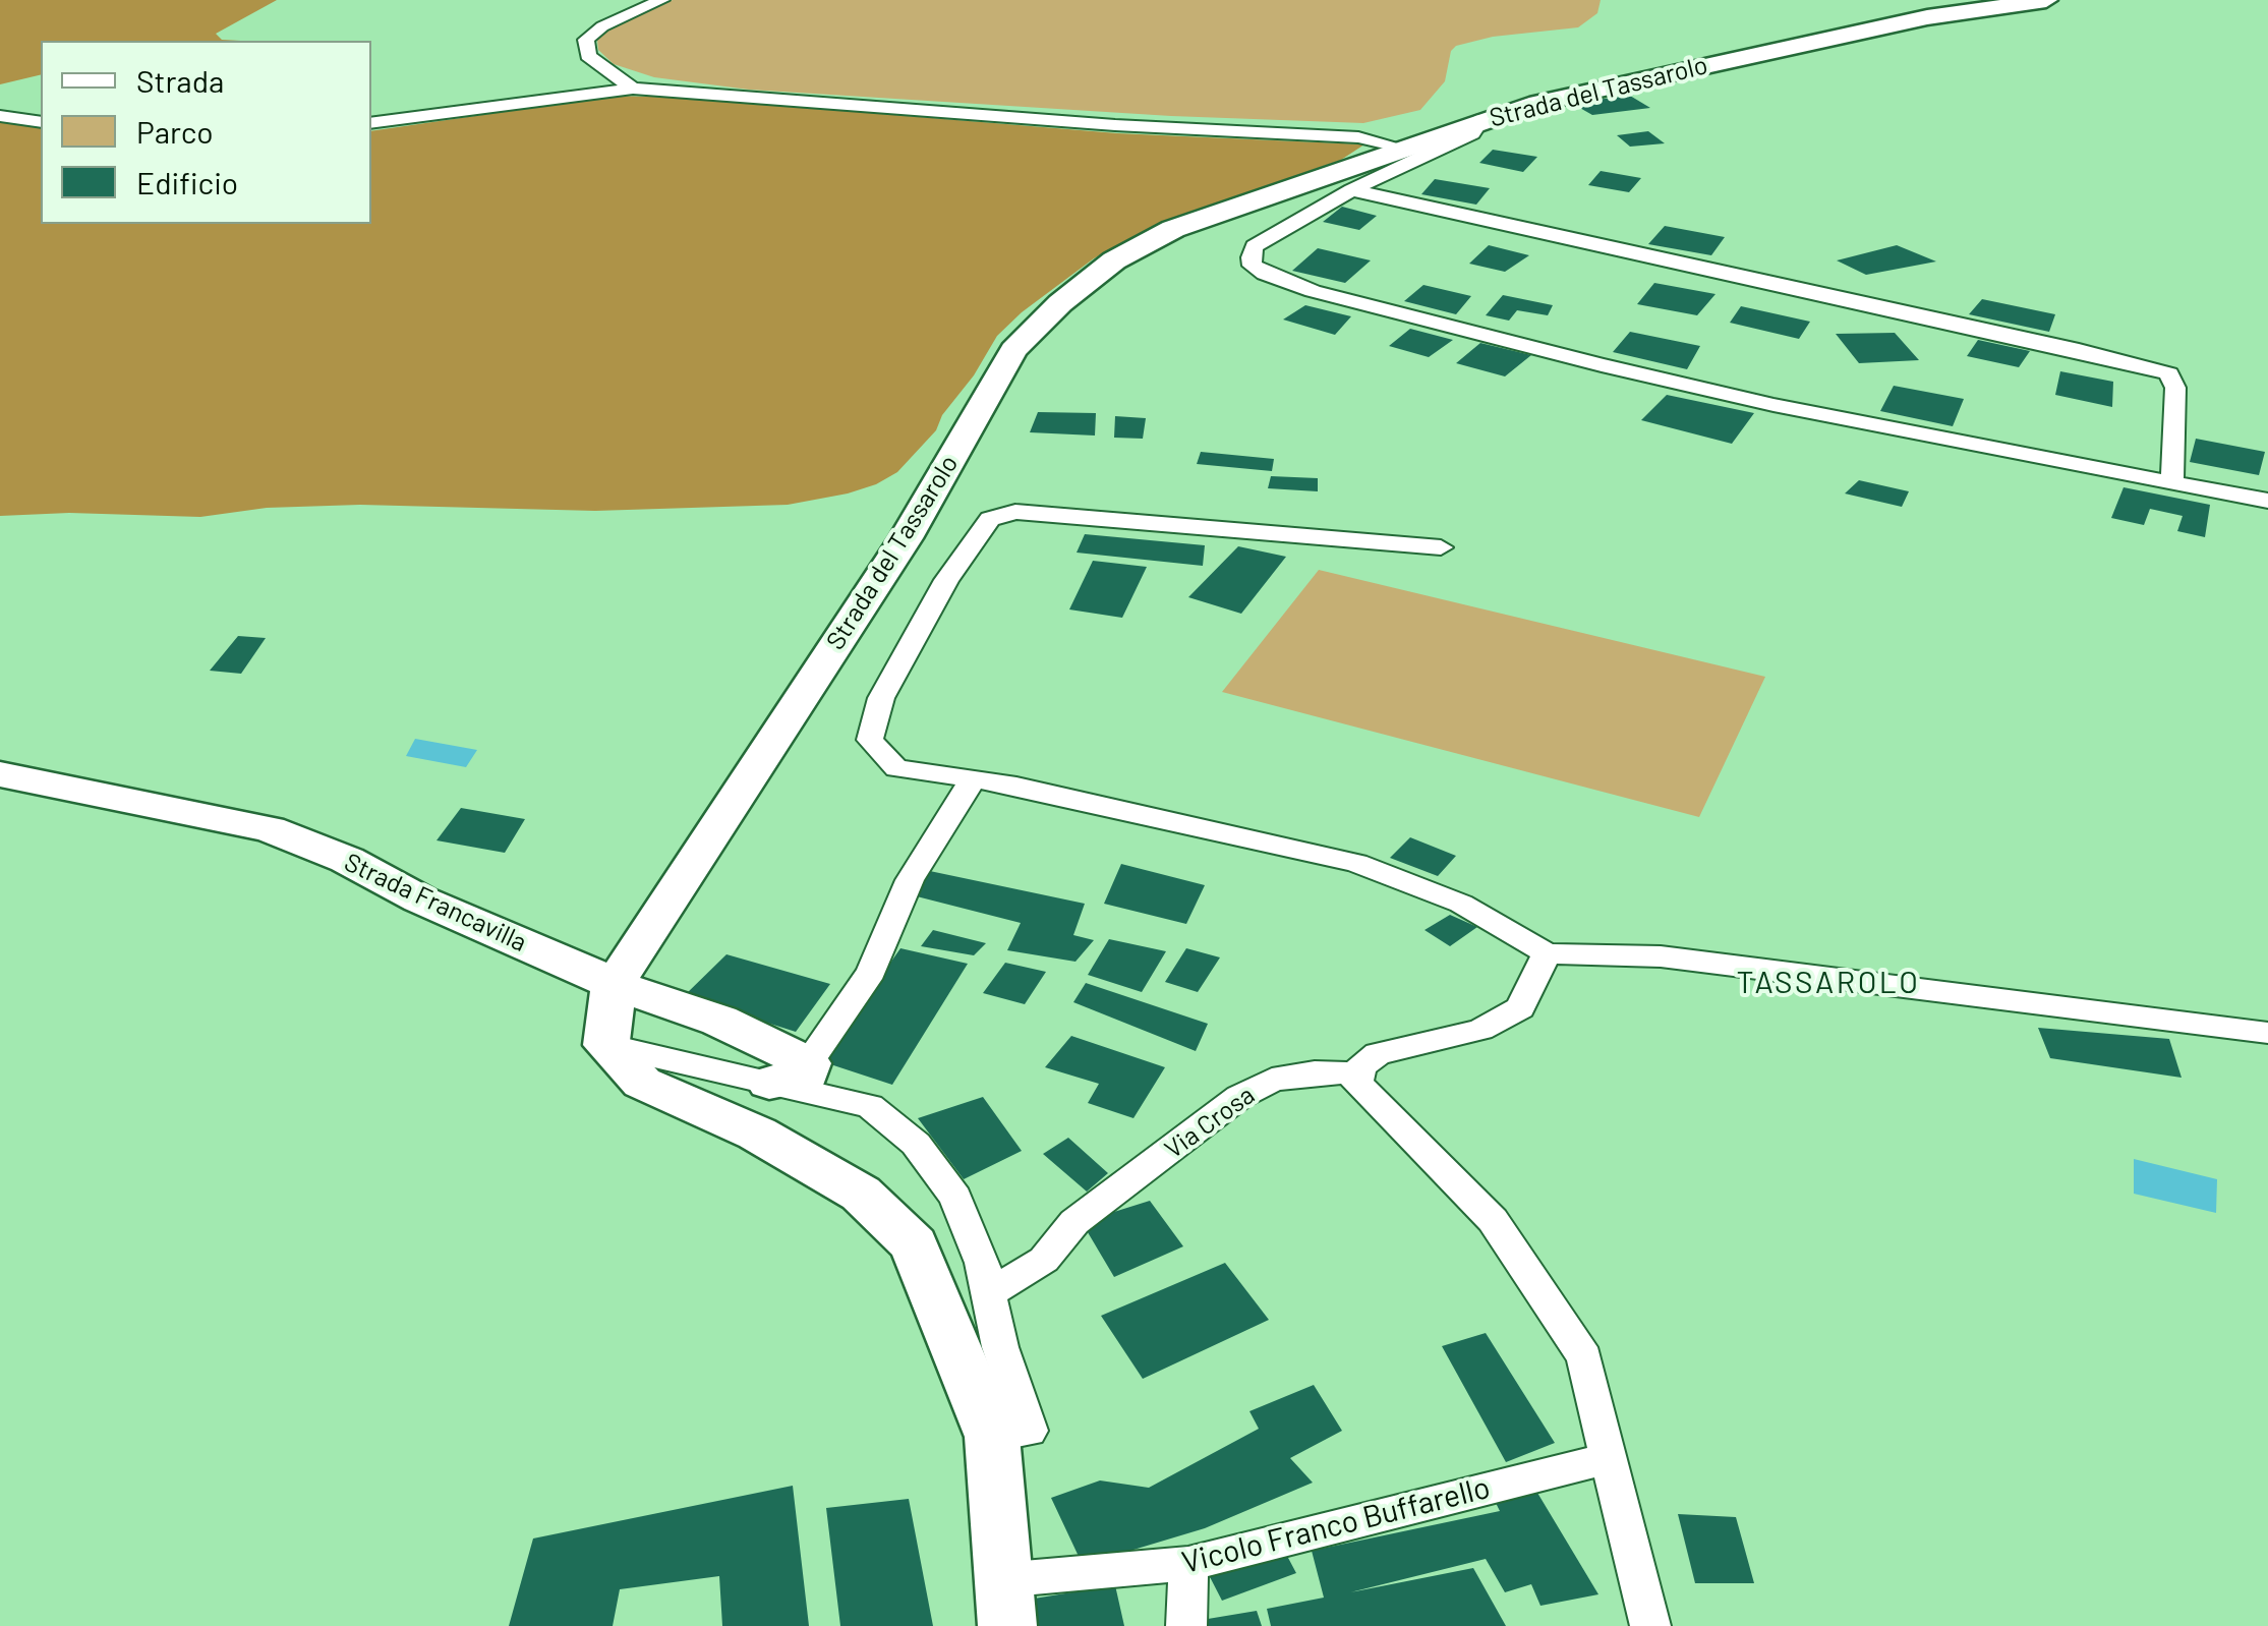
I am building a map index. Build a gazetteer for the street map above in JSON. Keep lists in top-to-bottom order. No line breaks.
{"streets":{"main road":["Strada del Tassarolo","Strada Francavilla"],"street":["Via Crosa","Vicolo Franco Buffarello"]},"crossings":[["Strada del Tassarolo","Strada Francavilla"]],"districts":["TASSAROLO"],"legend":["Strada","Parco","Edificio"]}
